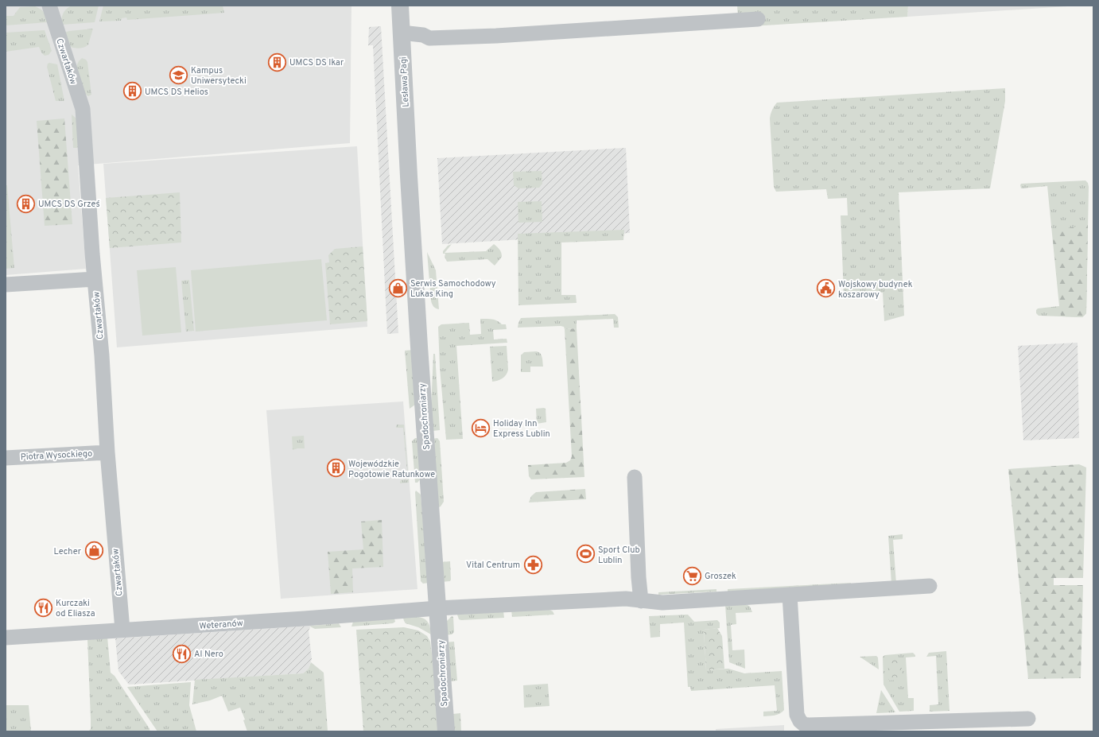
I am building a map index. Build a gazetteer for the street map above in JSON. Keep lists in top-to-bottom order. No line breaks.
{"streets":{"street":["Czwartaków","Lesława Pagi","Spadochroniarzy","Piotra Wysockiego","Weteranów"]},"crossings":[["Czwartaków","Piotra Wysockiego"],["Czwartaków","Weteranów"],["Lesława Pagi","Spadochroniarzy"],["Spadochroniarzy","Weteranów"]],"places":{"building":["UMCS DS Ikar","UMCS DS Helios","UMCS DS Grześ","Wojewódzkie Pogotowie Ratunkowe"],"school or university":["Kampus Uniwersytecki"],"shop":["Serwis Samochodowy Lukas King","Lecher"],"public building":["Wojskowy budynek koszarowy"],"hotel":["Holiday Inn Express Lublin"],"sports":["Sport Club Lublin"],"pharmacy":["Vital Centrum"],"supermarket":["Groszek"],"restaurant":["Kurczaki od Eliasza","Al Nero"]}}
